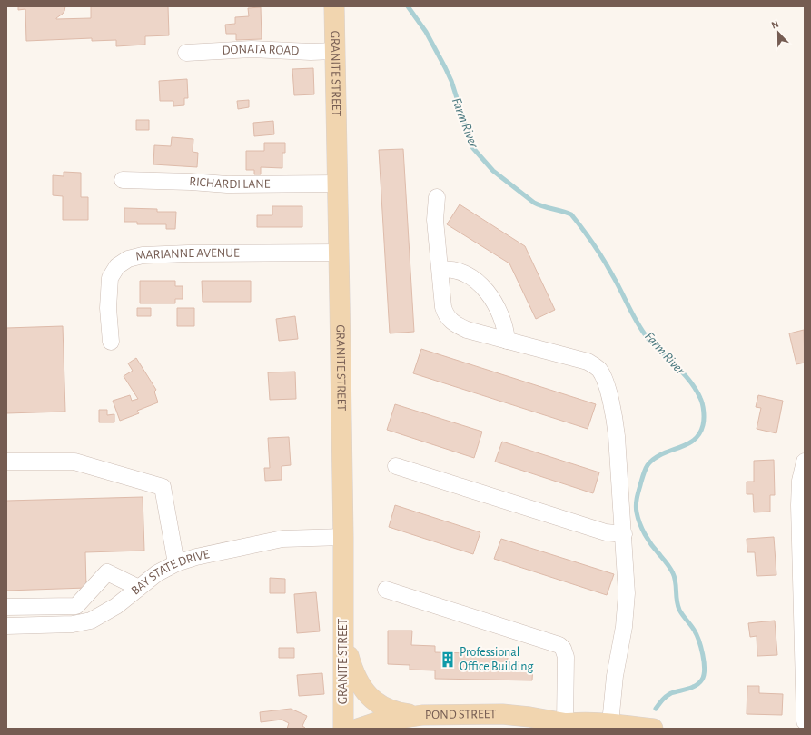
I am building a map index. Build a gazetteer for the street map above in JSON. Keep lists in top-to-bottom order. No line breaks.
{"streets":{"main road":["GRANITE STREET","POND STREET"],"street":["DONATA ROAD","RICHARDI LANE","MARIANNE AVENUE","BAY STATE DRIVE"]},"crossings":[["DONATA ROAD","GRANITE STREET"],["GRANITE STREET","RICHARDI LANE"],["GRANITE STREET","MARIANNE AVENUE"],["GRANITE STREET","BAY STATE DRIVE"]],"water":["Farm River"],"places":{"building":["Professional Office Building"]},"north":"top"}
